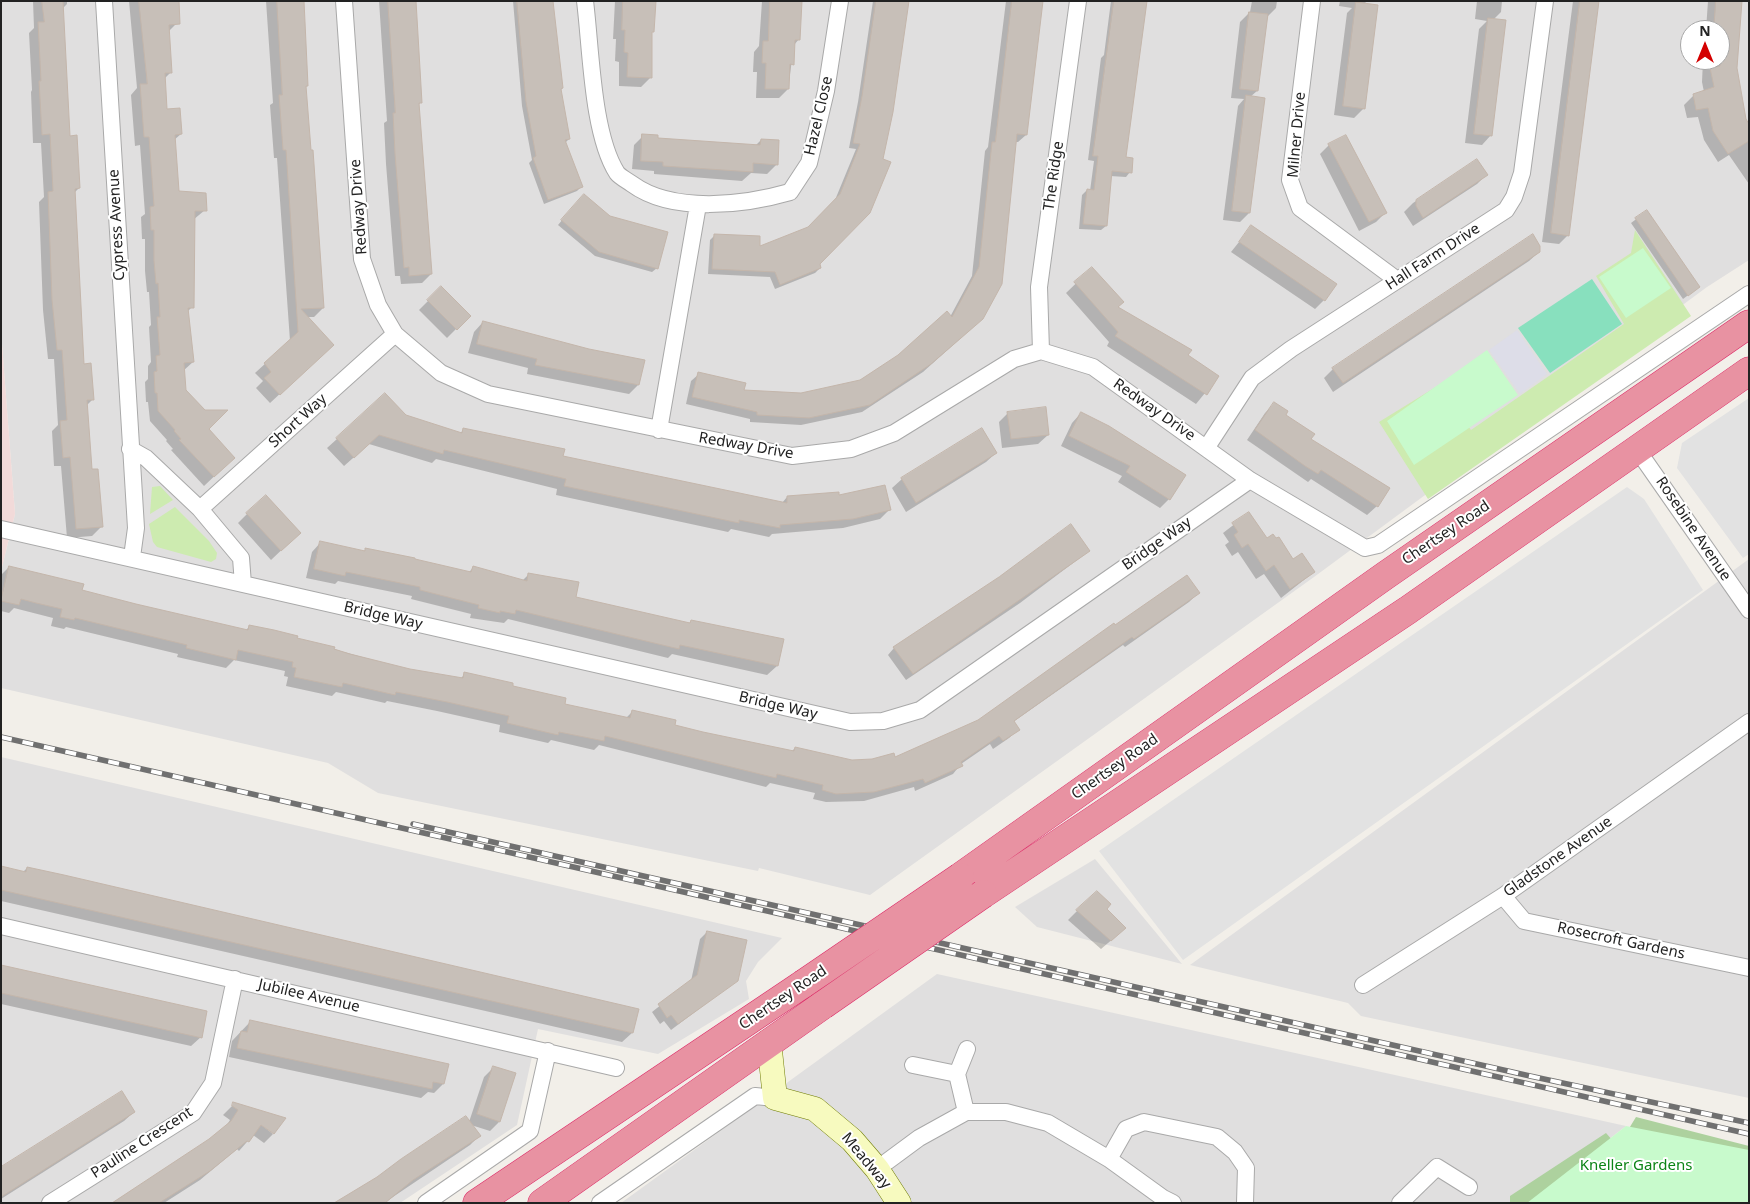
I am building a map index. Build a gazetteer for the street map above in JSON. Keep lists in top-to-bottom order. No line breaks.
{"streets":{"highway":["Chertsey Road"],"street":["Hazel Close","Milner Drive","The Ridge","Redway Drive","Cypress Avenue","Hall Farm Drive","Short Way","Rosebine Avenue","Bridge Way","Gladstone Avenue","Rosecroft Gardens","Jubilee Avenue","Pauline Crescent","Meadway"]},"crossings":[["Milner Drive","Hall Farm Drive"],["The Ridge","Redway Drive"],["Redway Drive","Hall Farm Drive"],["Redway Drive","Short Way"],["Redway Drive","Bridge Way"],["Cypress Avenue","Bridge Way"],["Rosebine Avenue","Chertsey Road"],["Gladstone Avenue","Rosecroft Gardens"],["Jubilee Avenue","Pauline Crescent"]],"parks":["Kneller Gardens"],"north":"top"}
